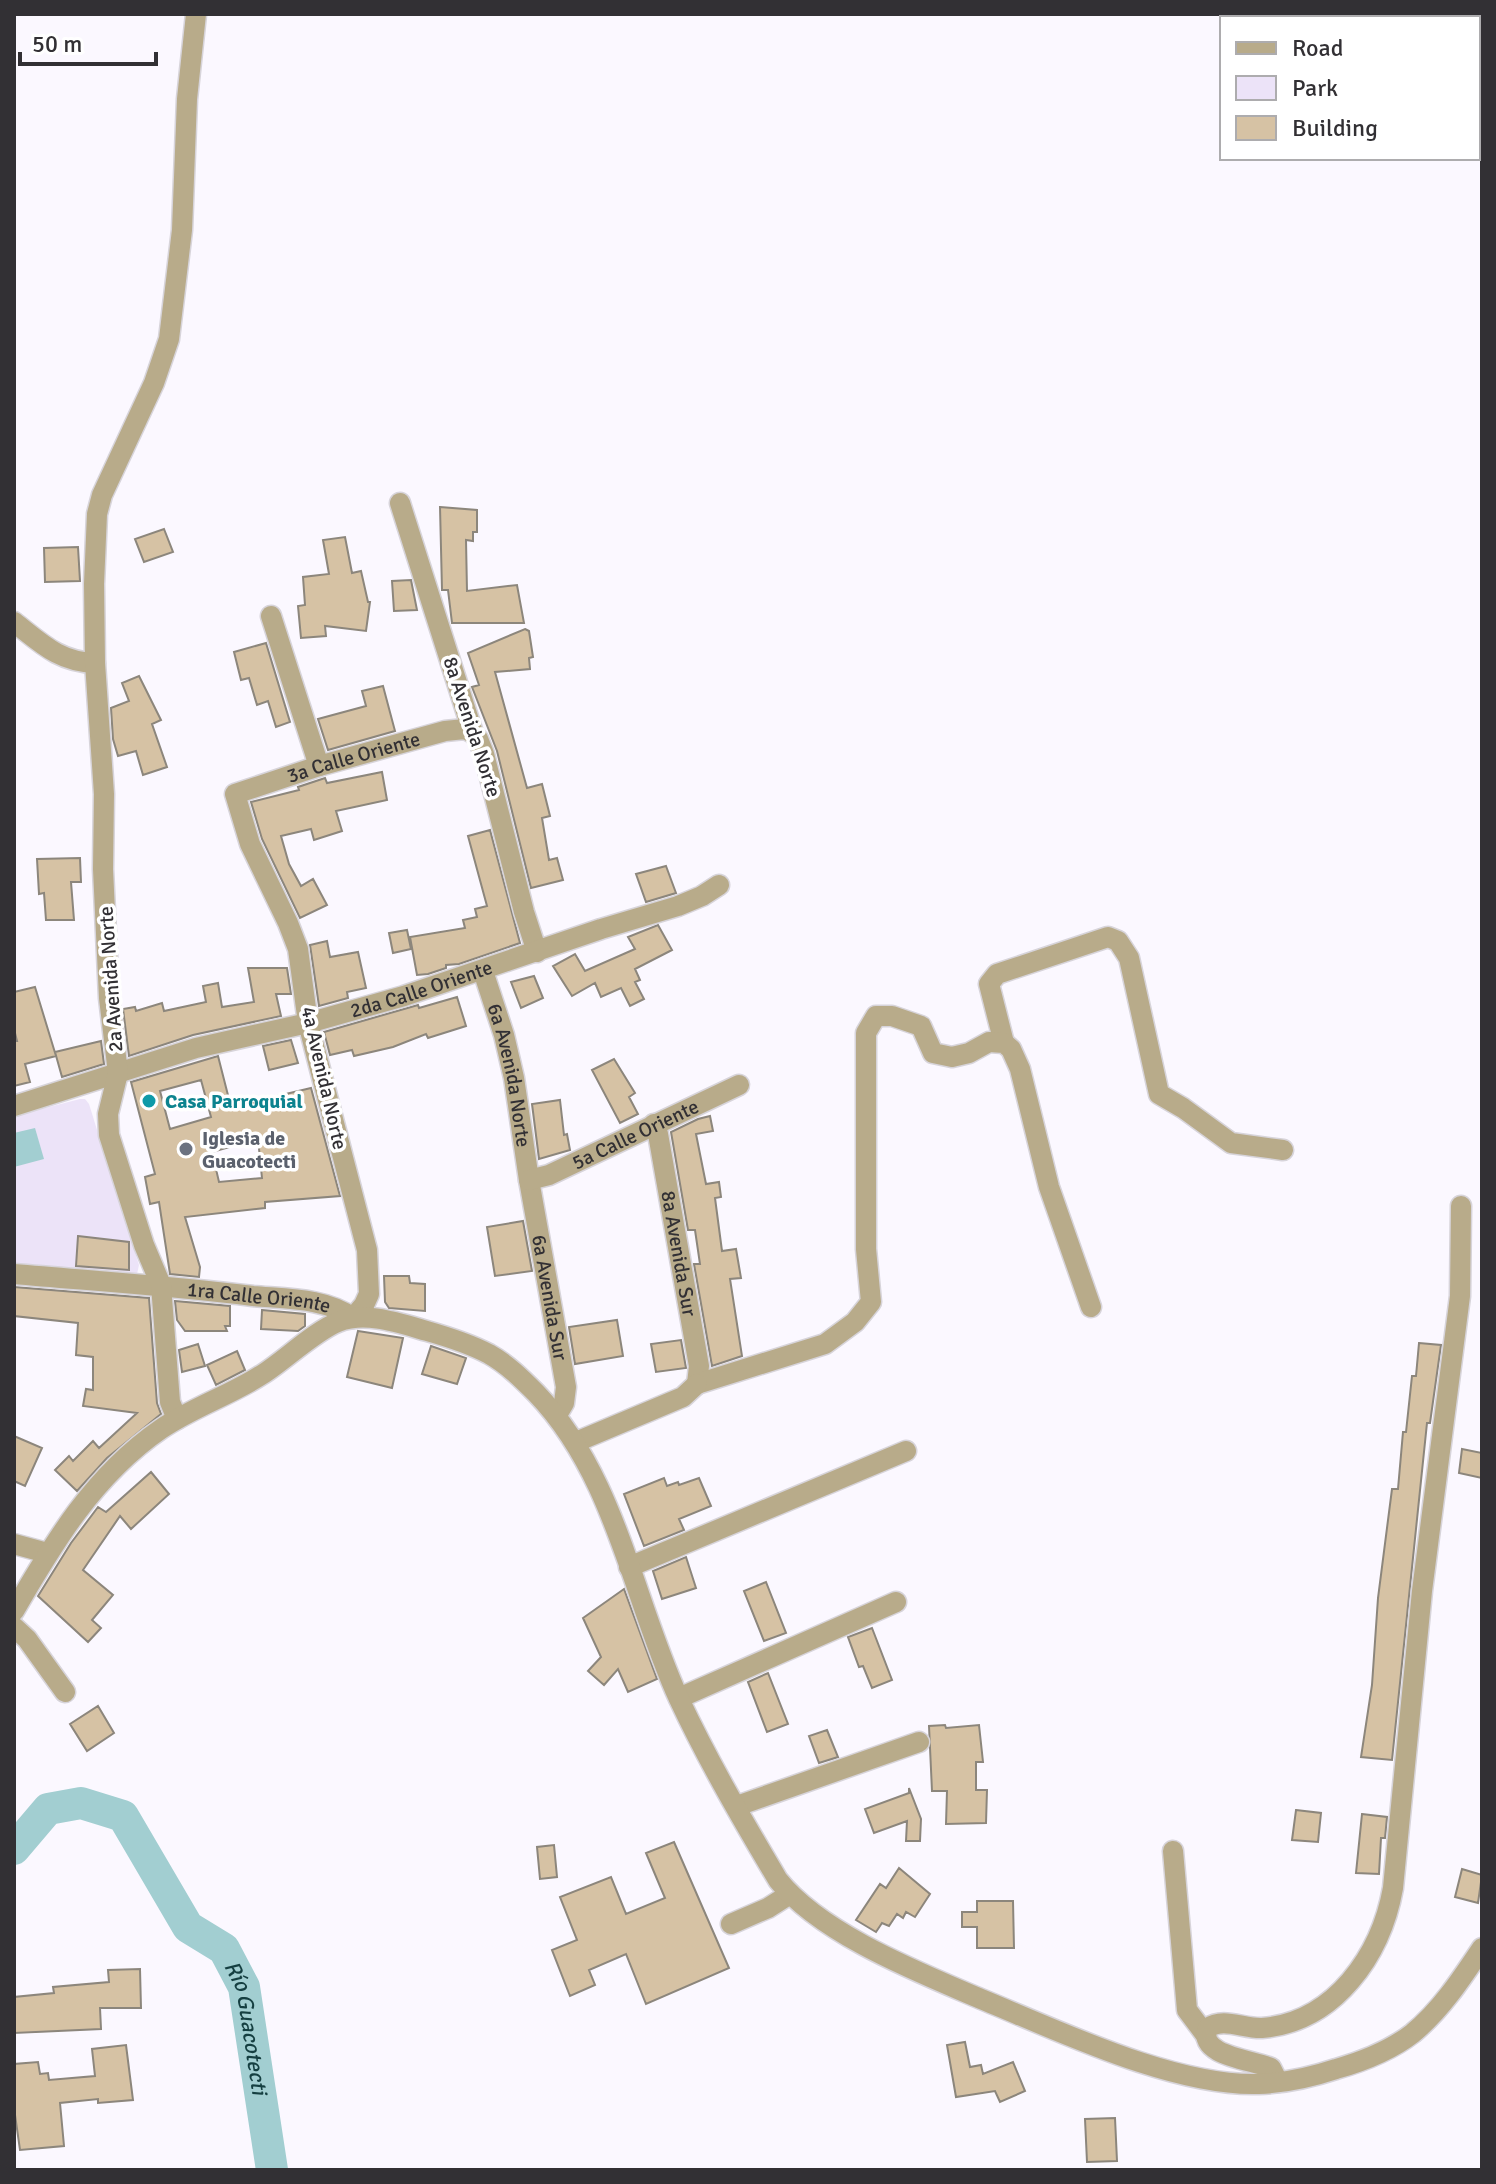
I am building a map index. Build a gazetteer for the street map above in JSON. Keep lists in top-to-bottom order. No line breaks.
{"streets":{"street":["8a Avenida Norte","3a Calle Oriente","2a Avenida Norte","2da Calle Oriente","6a Avenida Norte","4a Avenida Norte","5a Calle Oriente","8a Avenida Sur","1ra Calle Oriente","6a Avenida Sur"]},"crossings":[["8a Avenida Norte","3a Calle Oriente"],["8a Avenida Norte","2da Calle Oriente"],["3a Calle Oriente","4a Avenida Norte"],["2a Avenida Norte","2da Calle Oriente"],["2a Avenida Norte","1ra Calle Oriente"],["2da Calle Oriente","6a Avenida Norte"],["2da Calle Oriente","4a Avenida Norte"],["6a Avenida Norte","5a Calle Oriente"],["6a Avenida Norte","6a Avenida Sur"],["4a Avenida Norte","1ra Calle Oriente"],["5a Calle Oriente","8a Avenida Sur"],["5a Calle Oriente","6a Avenida Sur"],["1ra Calle Oriente","6a Avenida Sur"]],"water":["Río Guacotecti"],"places":["Casa Parroquial","Iglesia de Guacotecti"],"legend":["Road","Park","Building"],"scale_bar":"50 m"}
